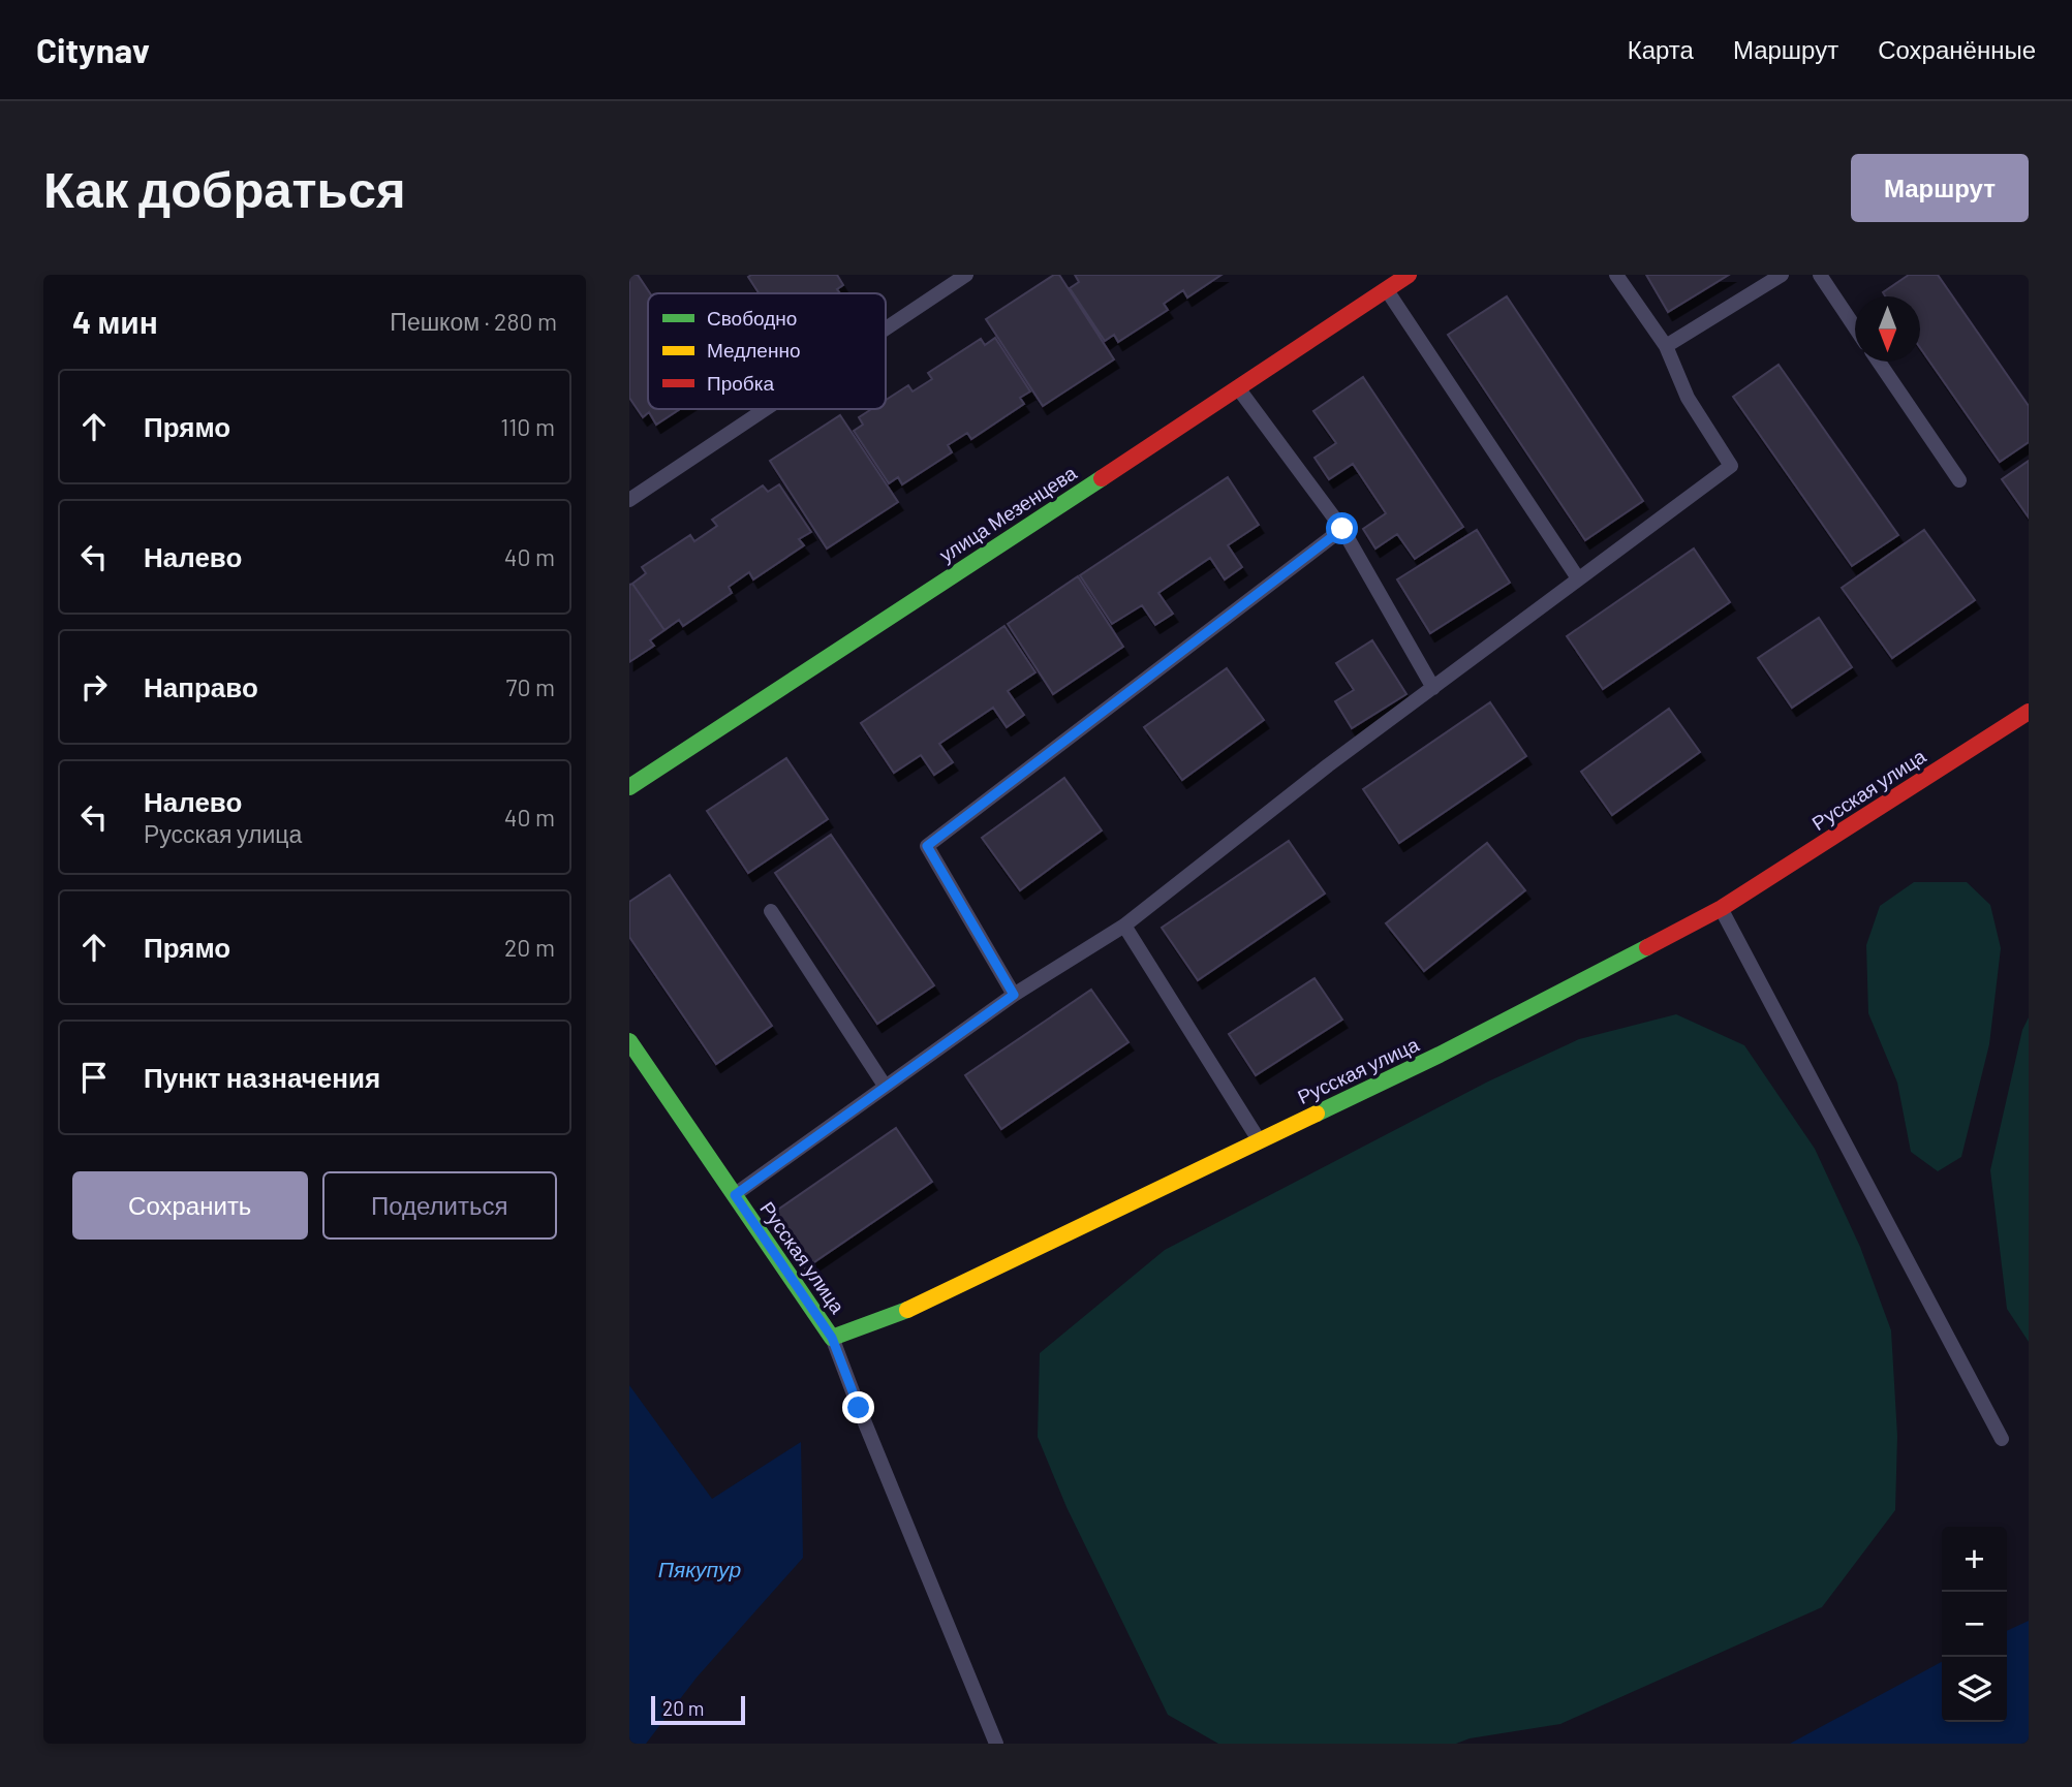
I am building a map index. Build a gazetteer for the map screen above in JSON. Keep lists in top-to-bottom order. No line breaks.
{"streets":{"street":["улица Мезенцева","Русская улица"]},"water":["Пякупур"],"legend":["Свободно","Медленно","Пробка"],"scale_bar":"20 m","north":"bottom","page":{"header":"Citynav","nav":["Карта","Маршрут","Сохранённые"],"buttons":["Маршрут",["Сохранить","Поделиться"]],"title":"Как добраться","heading":["4 мин","Пешком · 280 m"],"list":[["Прямо","110 m"],["Налево","40 m"],["Направо","70 m"],["Налево","Русская улица","40 m"],["Прямо","20 m"],"Пункт назначения"],"map_buttons":["+","−"],"scale":"20 m"}}
